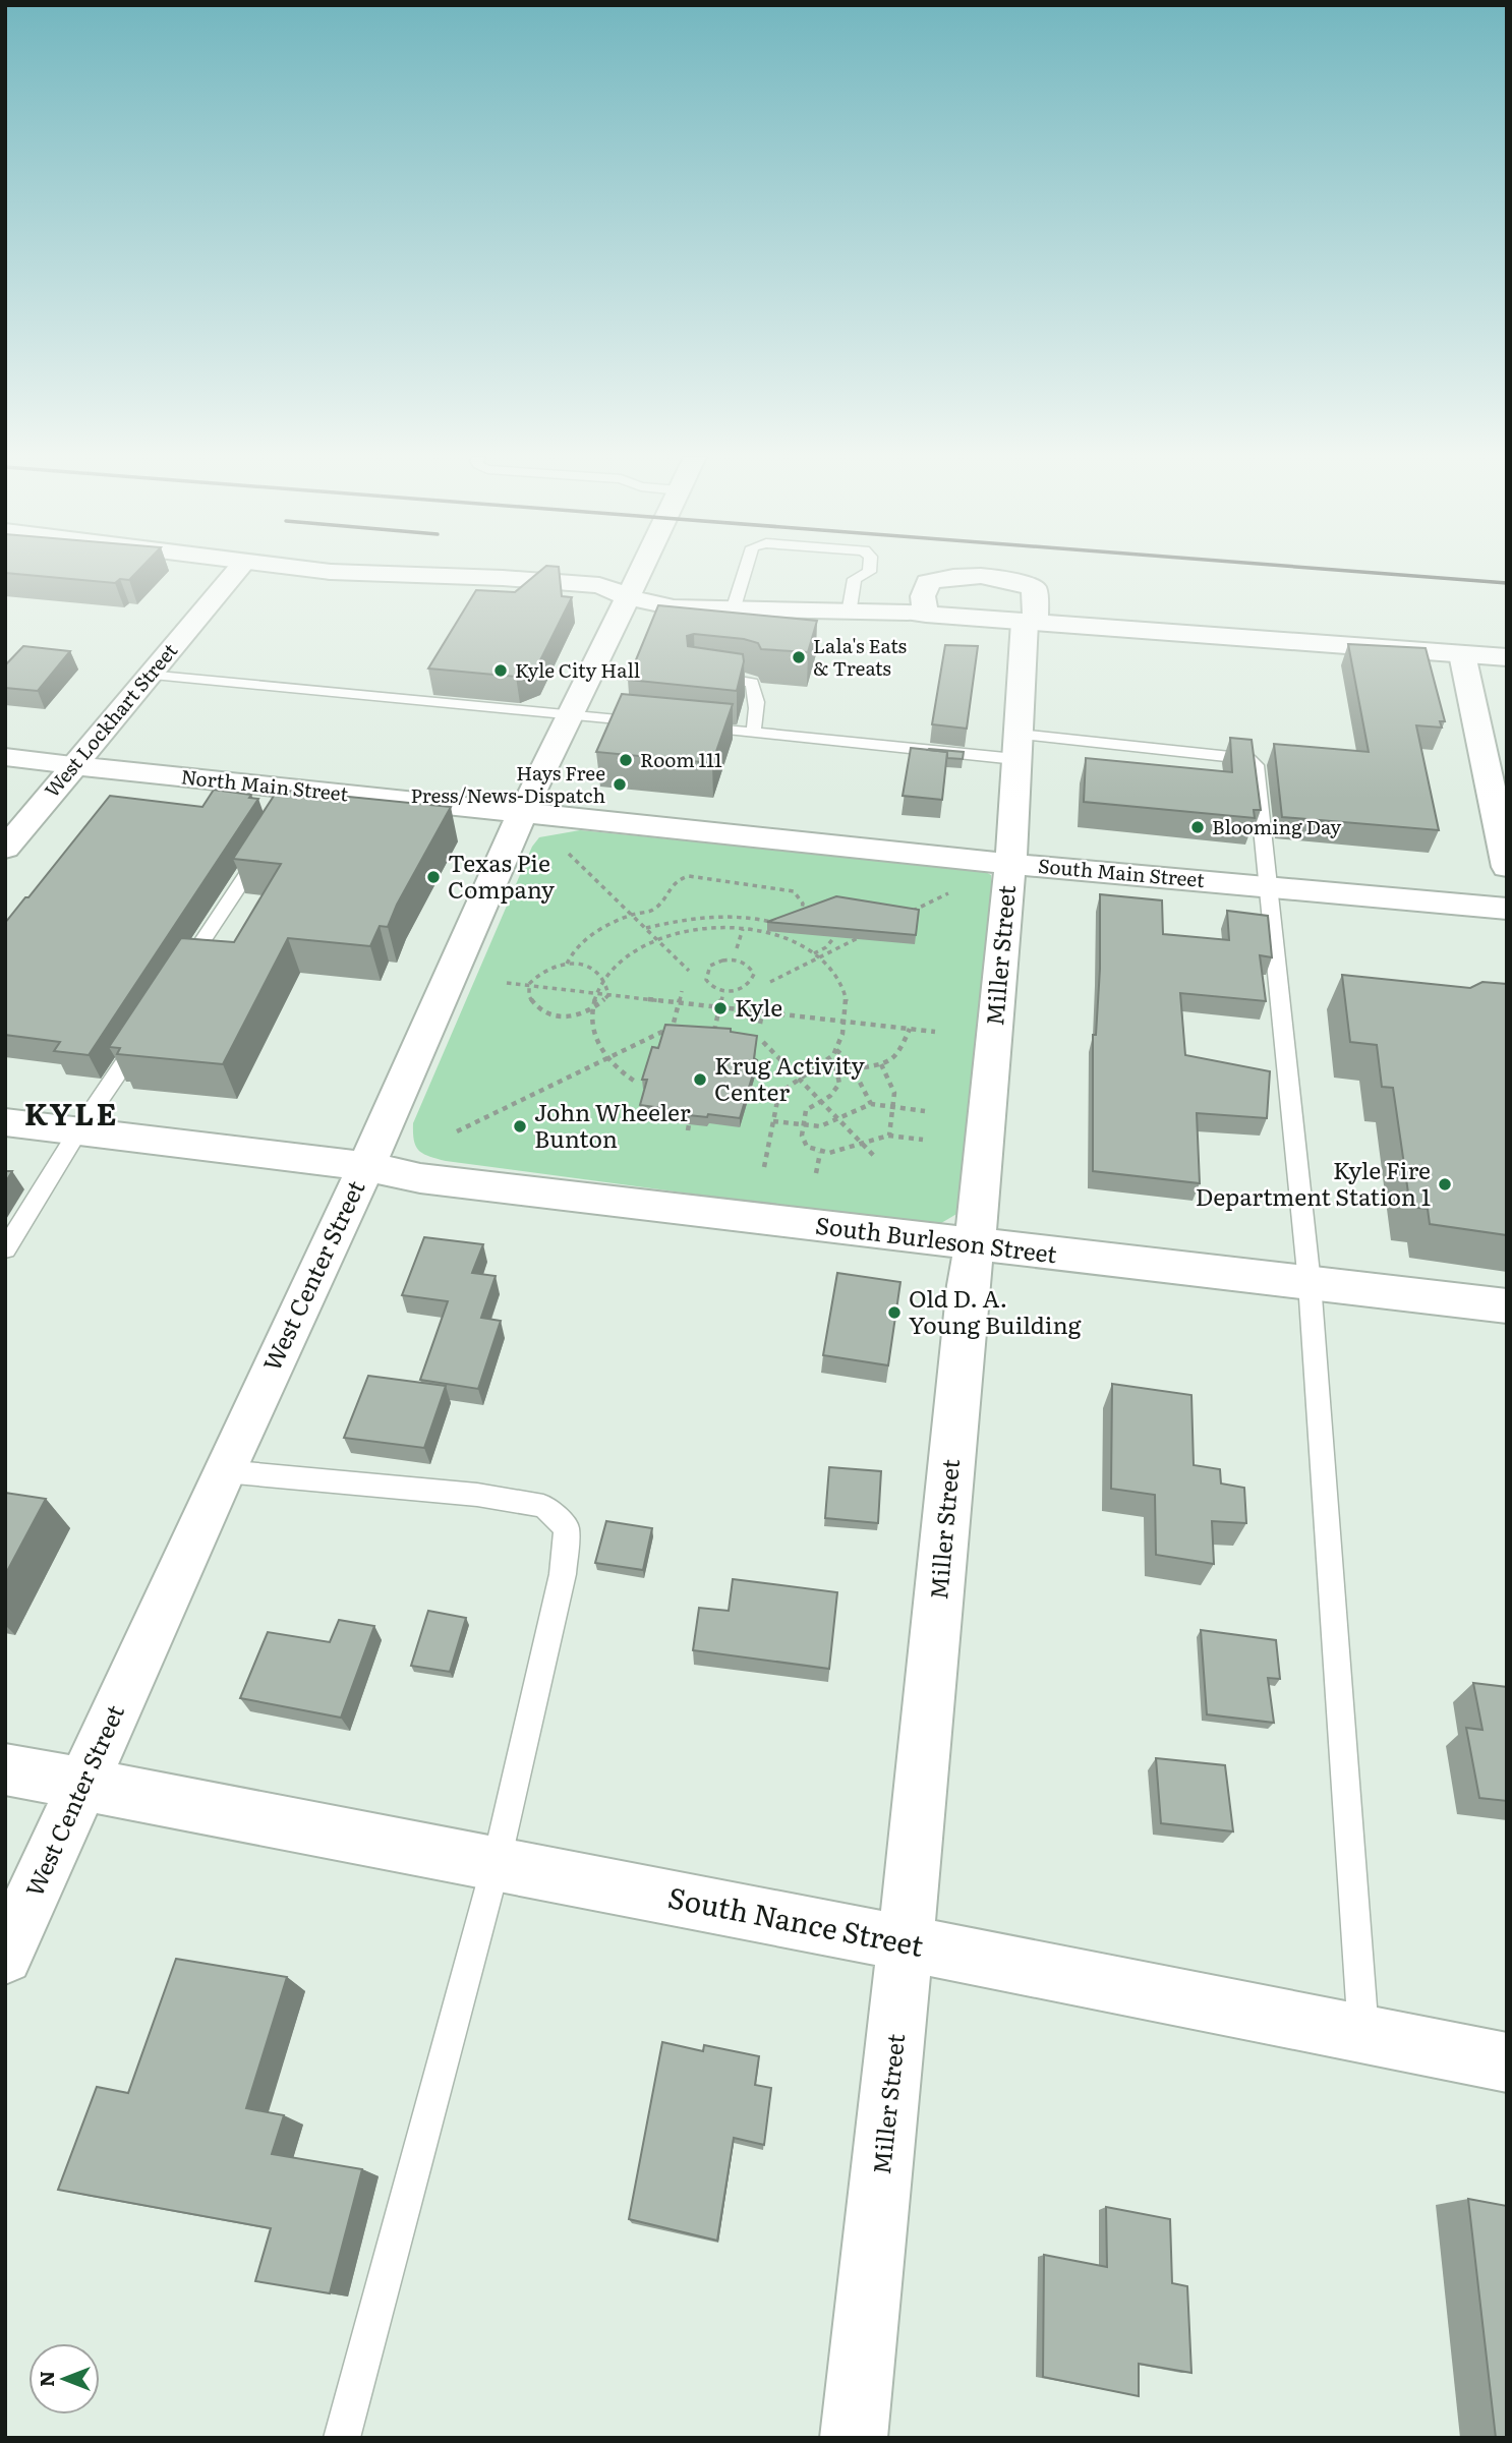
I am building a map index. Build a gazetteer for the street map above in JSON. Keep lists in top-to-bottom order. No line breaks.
{"streets":{"street":["West Lockhart Street","North Main Street","South Main Street","Miller Street","South Burleson Street","West Center Street","South Nance Street"]},"crossings":[["West Lockhart Street","North Main Street"],["North Main Street","South Main Street"],["North Main Street","West Center Street"],["South Main Street","Miller Street"],["South Main Street","West Center Street"],["Miller Street","South Burleson Street"],["Miller Street","South Nance Street"],["South Burleson Street","West Center Street"],["West Center Street","South Nance Street"]],"districts":["KYLE"],"places":["Lala's Eats & Treats","Kyle City Hall","Room 111","Hays Free Press/News-Dispatch","Blooming Day","Texas Pie Company","Kyle","Krug Activity Center","John Wheeler Bunton","Kyle Fire Department Station 1","Old D. A. Young Building"],"north":"left"}
